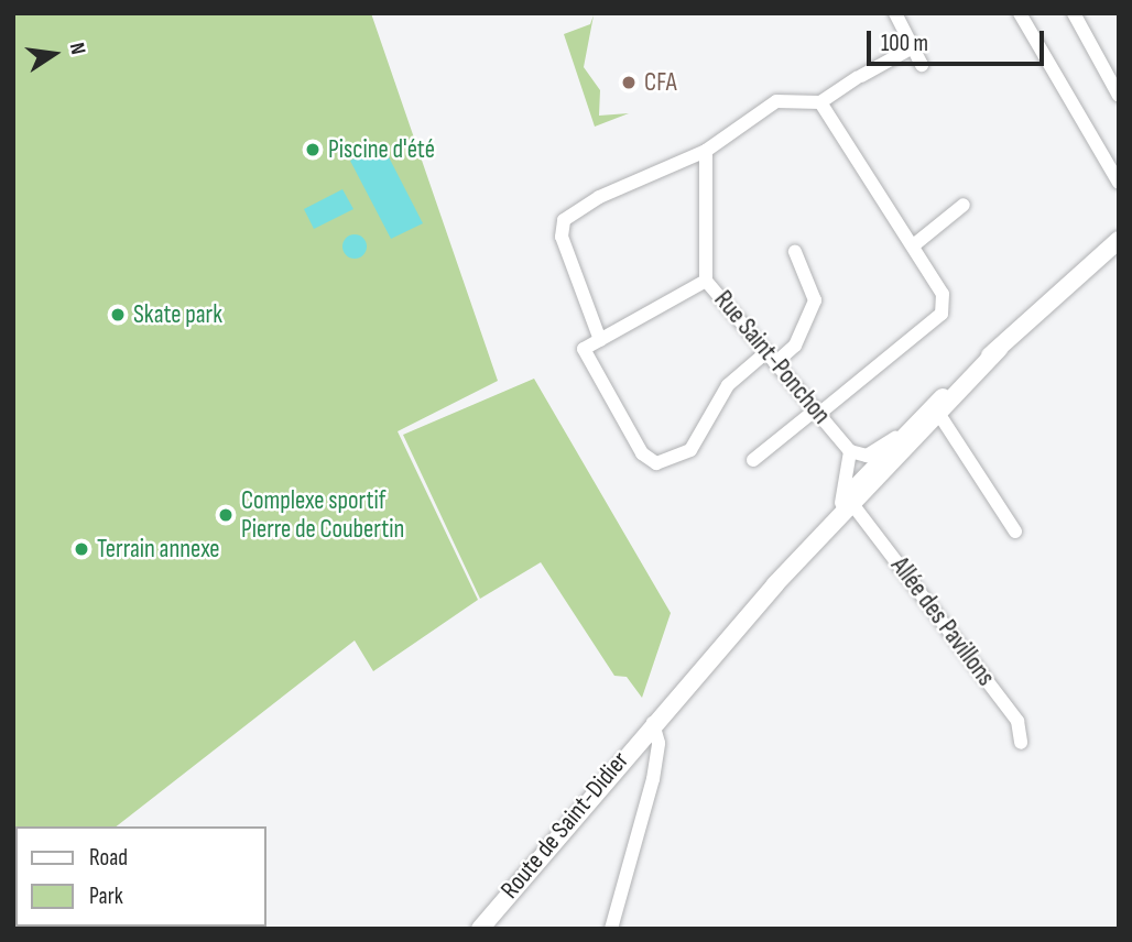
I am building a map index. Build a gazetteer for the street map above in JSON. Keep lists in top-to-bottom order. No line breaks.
{"streets":{"main road":["Route de Saint-Didier"],"street":["Rue Saint-Ponchon","Allée des Pavillons"]},"crossings":[["Allée des Pavillons","Route de Saint-Didier"]],"places":["CFA","Piscine d'été","Skate park","Complexe sportif Pierre de Coubertin","Terrain annexe"],"legend":["Road","Park"],"scale_bar":"100 m","north":"right"}
